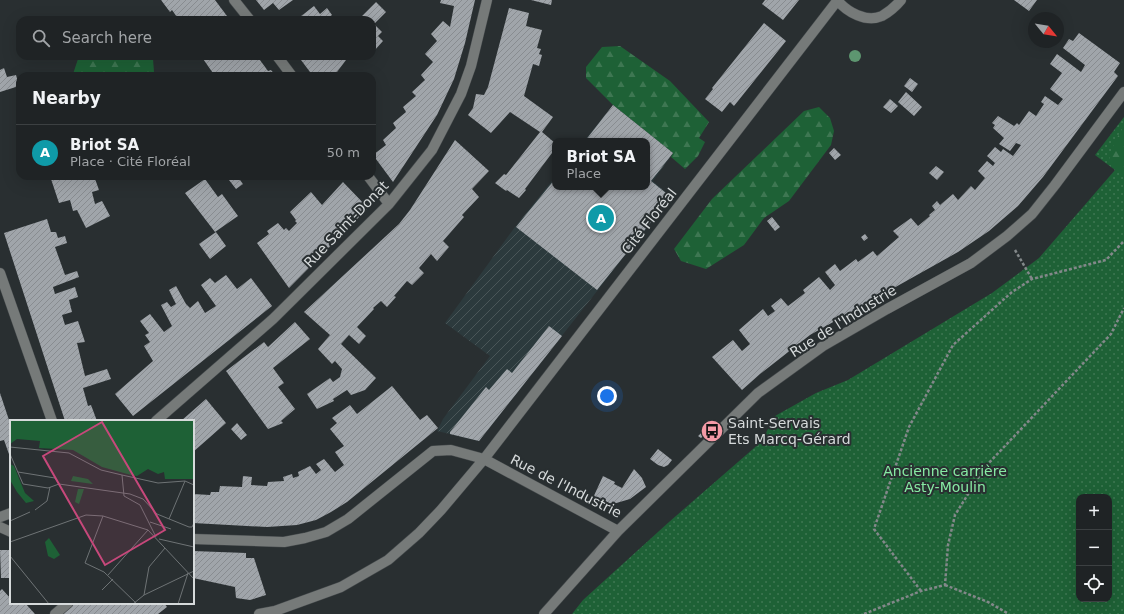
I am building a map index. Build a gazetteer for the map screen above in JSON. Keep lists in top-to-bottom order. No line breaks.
{"streets":{"street":["Cité Floréal","Rue Saint-Donat","Rue de l'Industrie"]},"crossings":[["Cité Floréal","Rue de l'Industrie"]],"parks":["Ancienne carrière Asty-Moulin"],"places":{"bus stop":["Saint-Servais Ets Marcq-Gérard"]},"north":"bottom right","page":{"search":"Search here","heading":"Nearby","list":[{"mark":"A","name":"Briot SA","note":"Place · Cité Floréal","value":"50 m"}],"popup":["Briot SA","Place"],"pins":"A","map_buttons":["+","−"]}}
